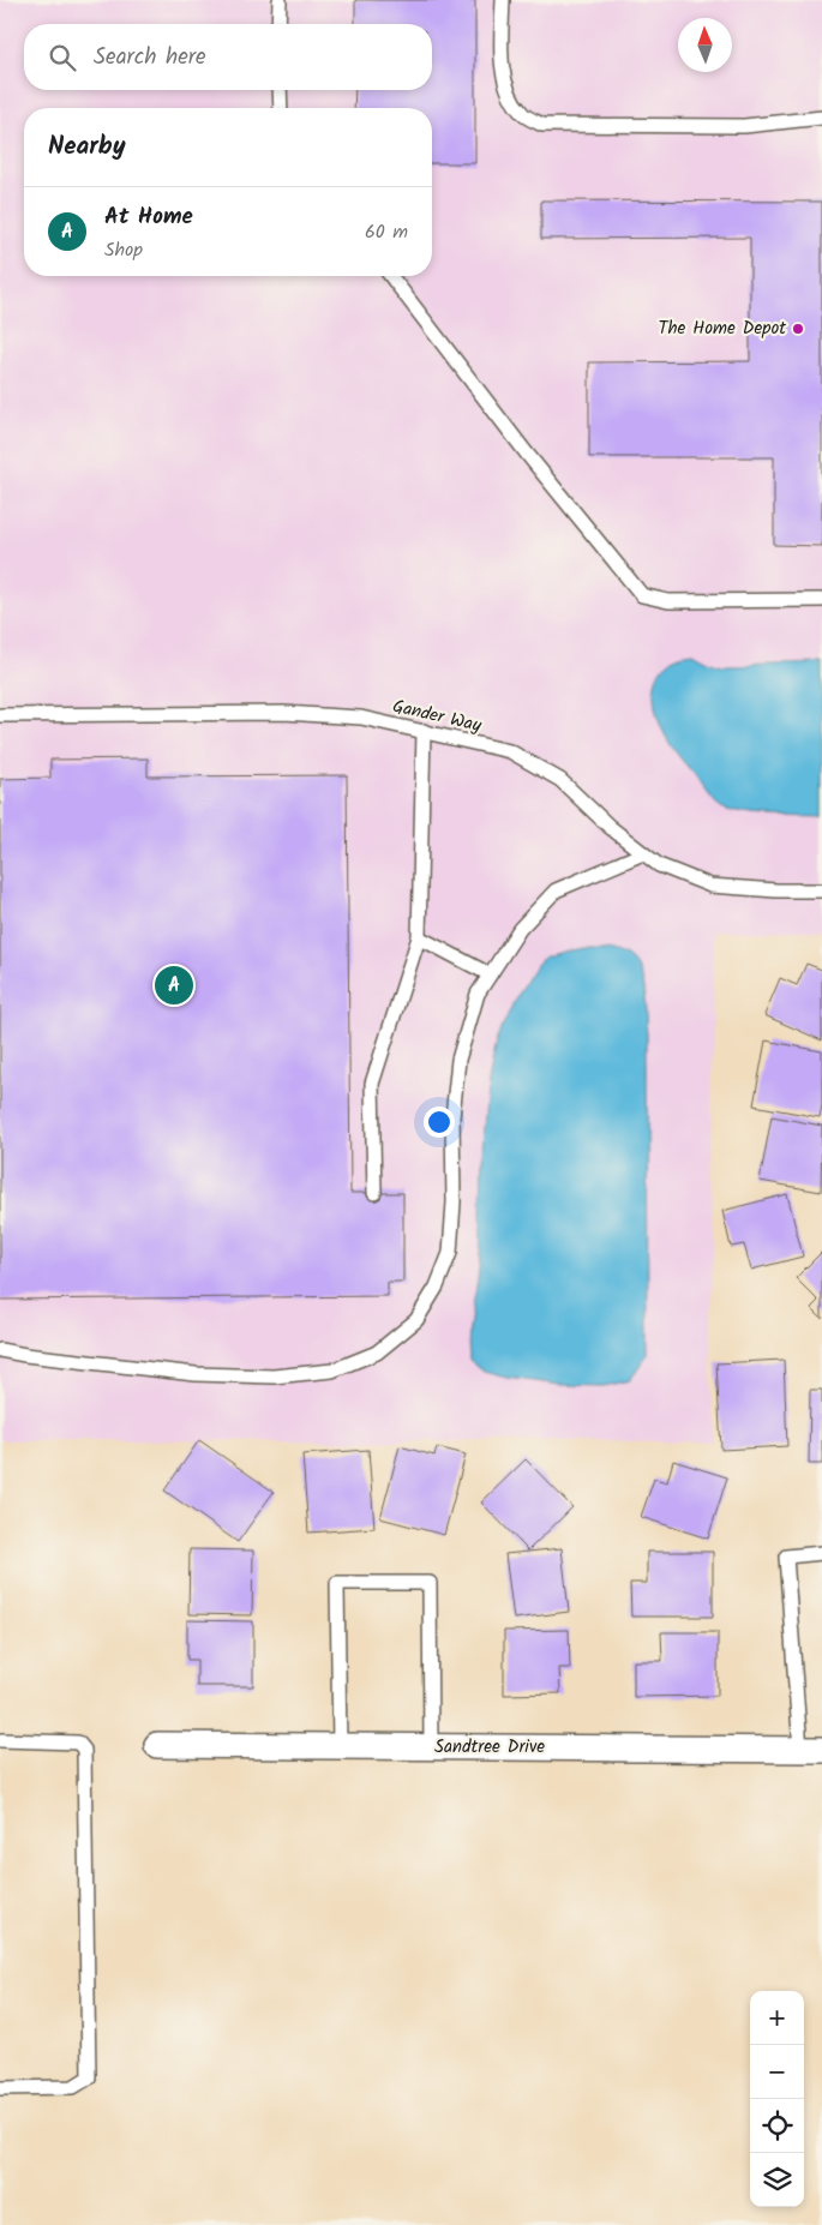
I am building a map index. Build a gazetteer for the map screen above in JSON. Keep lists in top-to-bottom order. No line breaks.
{"streets":{"street":["Sandtree Drive"],"lane":["Gander Way"]},"places":["The Home Depot"],"north":"top","page":{"search":"Search here","heading":"Nearby","list":[{"mark":"A","name":"At Home","note":"Shop","value":"60 m"}],"pins":"A","map_buttons":["+","−"]}}
